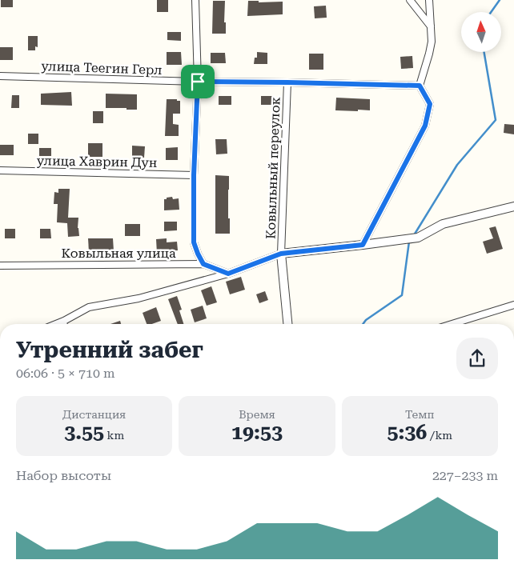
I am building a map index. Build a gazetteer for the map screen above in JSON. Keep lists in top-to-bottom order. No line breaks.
{"streets":{"street":["улица Теегин Герл","улица Хаврин Дун","Ковыльный переулок","Ковыльная улица"]},"crossings":[["улица Теегин Герл","Ковыльный переулок"]],"north":"top","page":{"heading":["Утренний забег","06:06 · 5 × 710 m"],"stats":[["Дистанция","3.55 km"],["Время","19:53"],["Темп","5:36 /km"]],"chart":["Набор высоты","227–233 m"]}}
